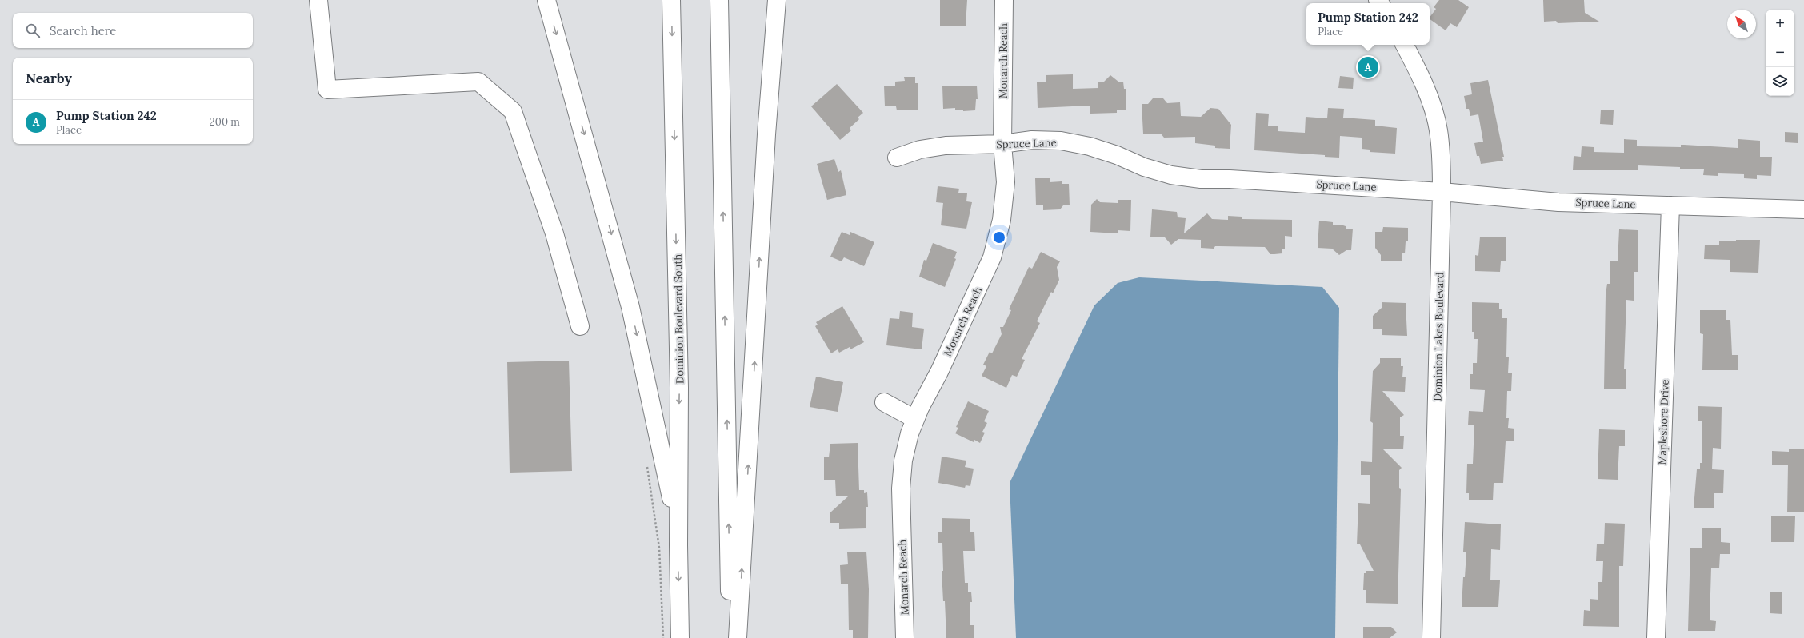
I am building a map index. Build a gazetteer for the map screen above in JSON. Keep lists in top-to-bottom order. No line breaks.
{"streets":{"main road":["Monarch Reach","Spruce Lane","Dominion Boulevard South","Dominion Lakes Boulevard","Mapleshore Drive"]},"crossings":[["Monarch Reach","Spruce Lane"],["Spruce Lane","Dominion Lakes Boulevard"],["Spruce Lane","Mapleshore Drive"]],"north":"top left","page":{"popup":["Pump Station 242","Place"],"map_buttons":["+","−"],"search":"Search here","pins":"A","heading":"Nearby","list":[{"mark":"A","name":"Pump Station 242","note":"Place","value":"200 m"}]}}
